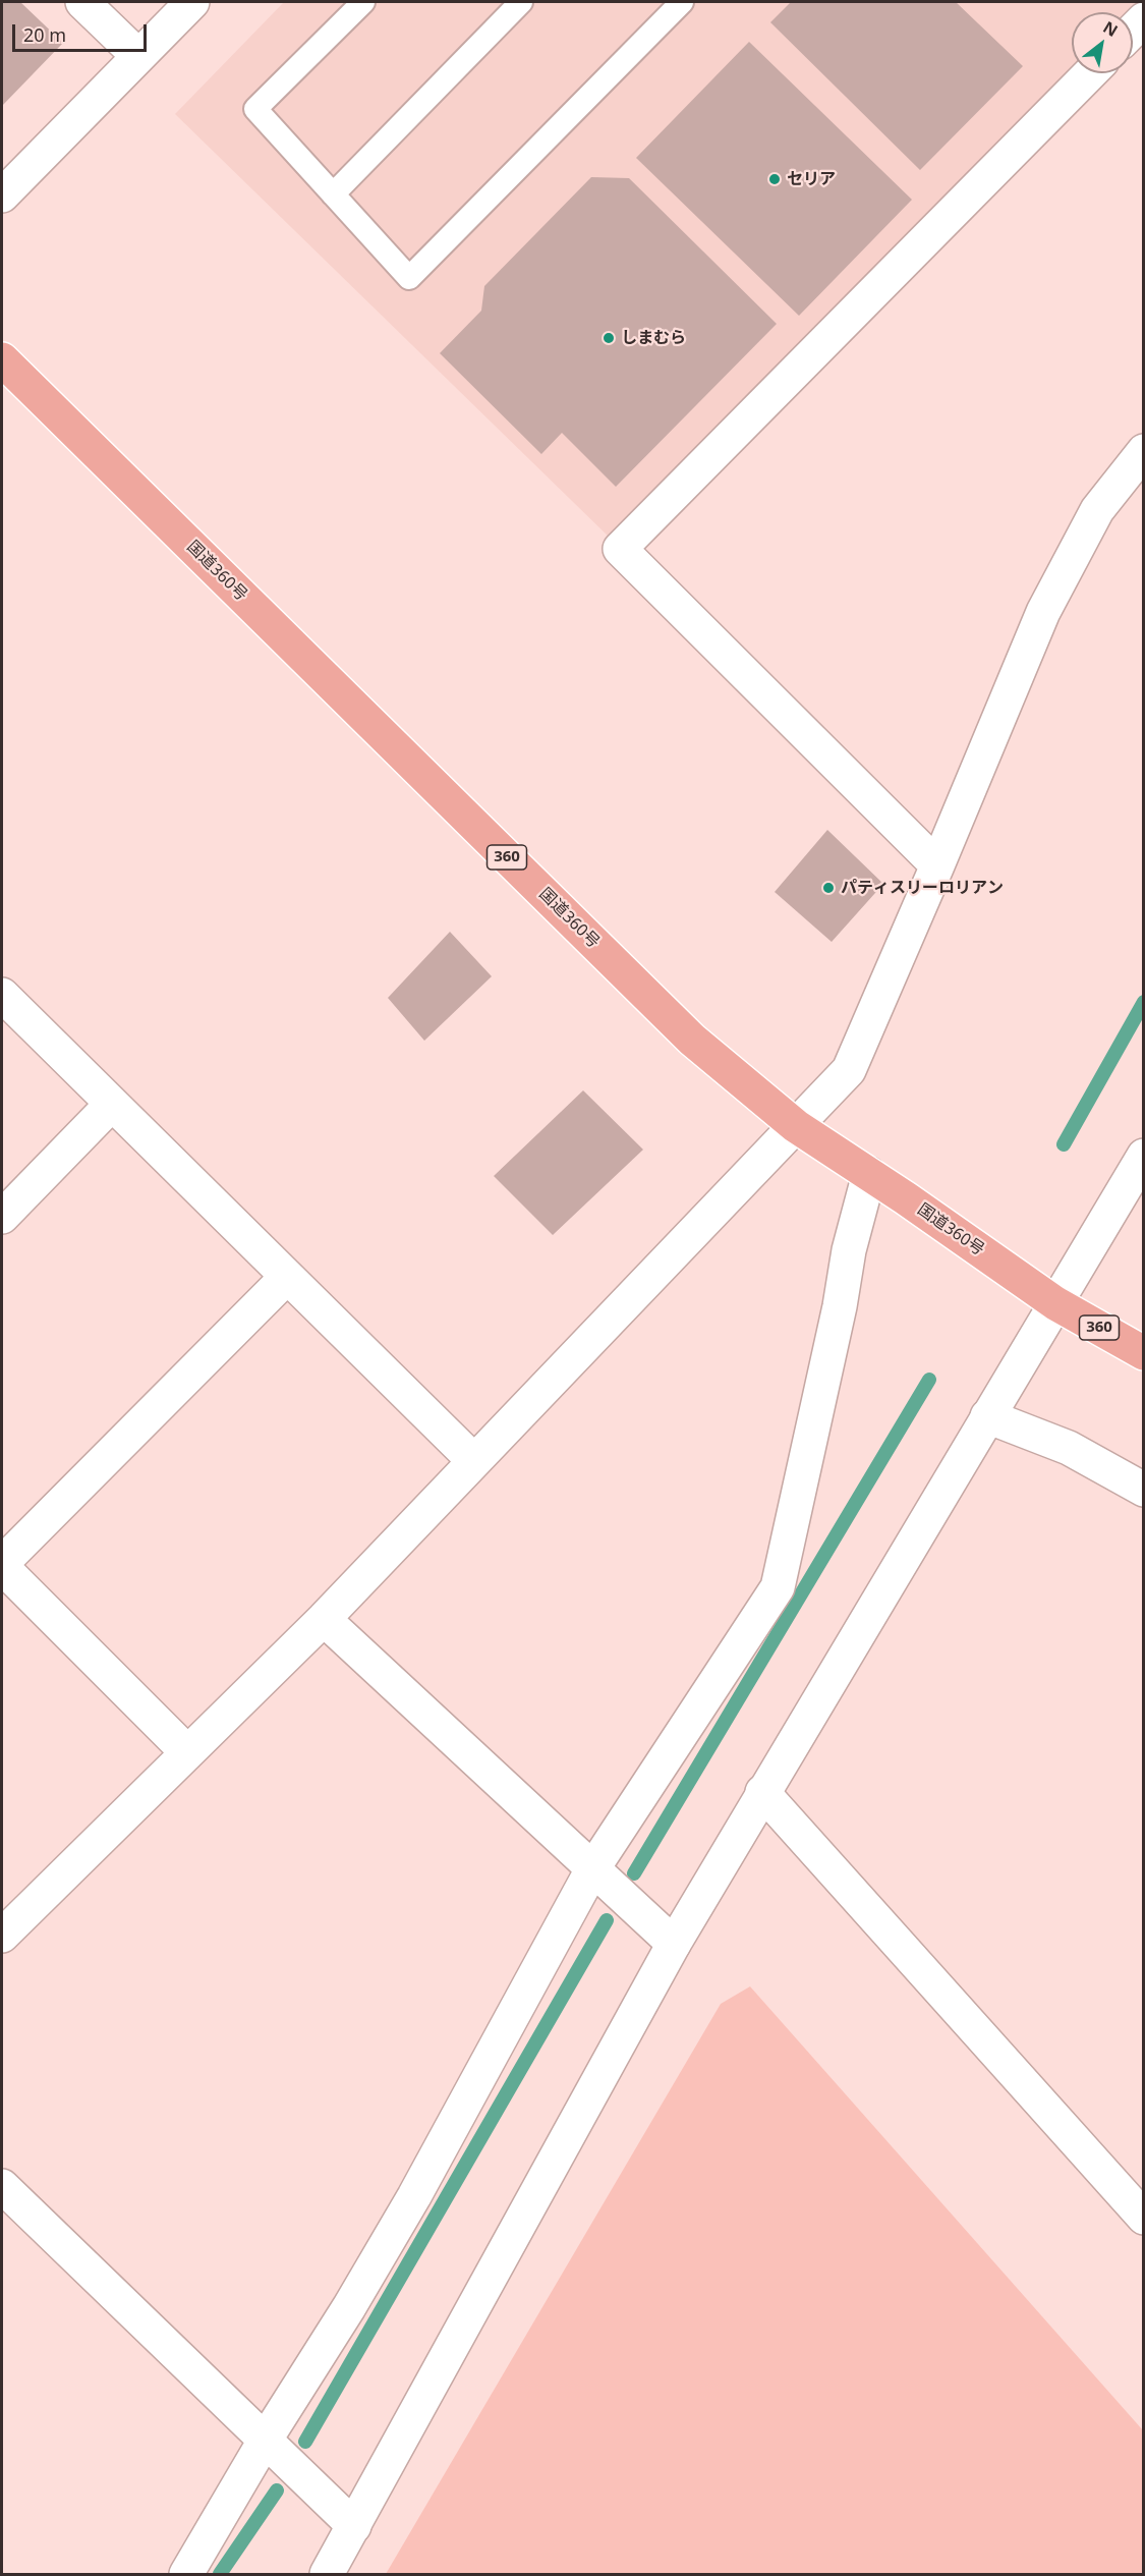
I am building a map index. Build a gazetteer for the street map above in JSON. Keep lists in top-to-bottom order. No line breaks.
{"streets":{"highway":["国道360号","360"]},"places":["セリア","しまむら","パティスリーロリアン"],"scale_bar":"20 m","north":"top right"}
